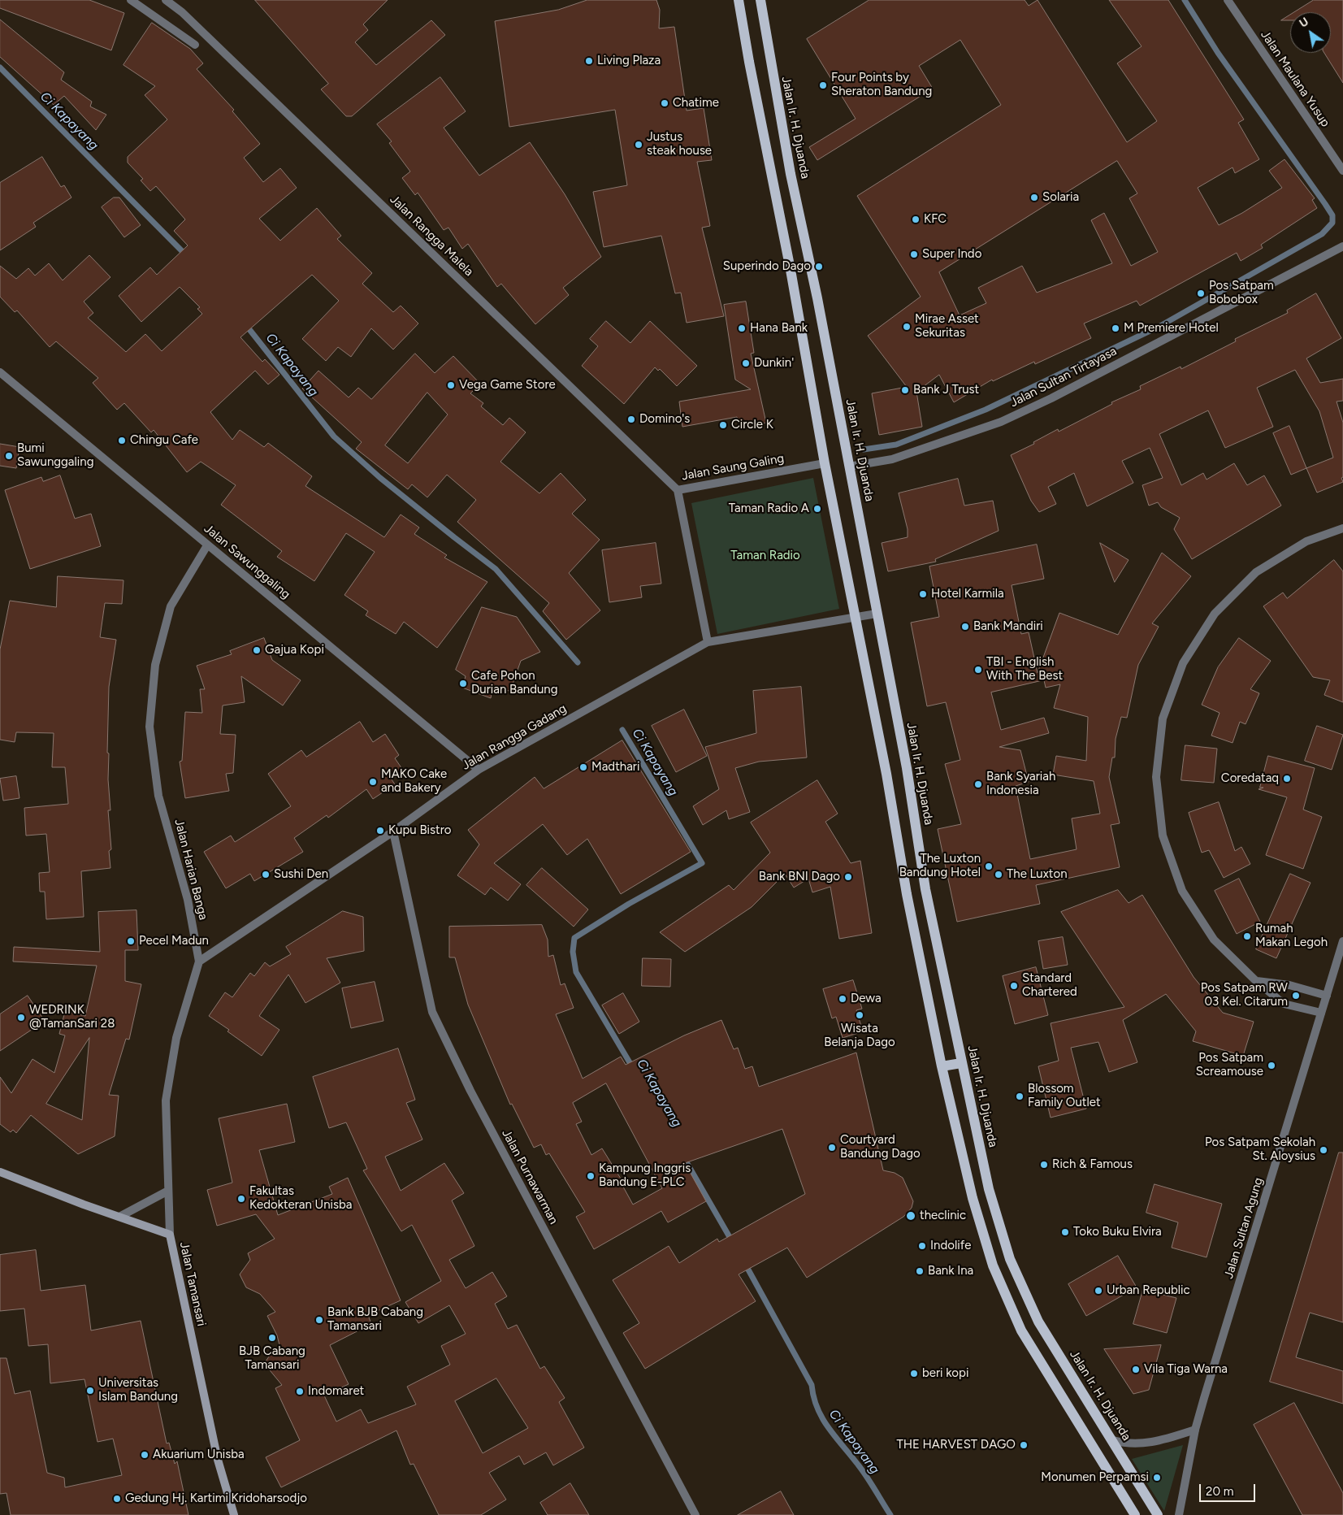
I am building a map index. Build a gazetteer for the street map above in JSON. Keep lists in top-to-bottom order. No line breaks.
{"streets":{"main road":["Jalan Ir. H. Djuanda","Jalan Tamansari"],"street":["Jalan Maulana Yusup","Jalan Rangga Malela","Jalan Sultan Tirtayasa","Jalan Saung Galing","Jalan Sawunggaling","Jalan Rangga Gadang","Jalan Harian Banga","Jalan Purnawarman","Jalan Sultan Agung"]},"crossings":[["Jalan Ir. H. Djuanda","Jalan Sultan Tirtayasa"],["Jalan Ir. H. Djuanda","Jalan Rangga Gadang"],["Jalan Rangga Malela","Jalan Saung Galing"],["Jalan Saung Galing","Jalan Rangga Gadang"],["Jalan Sawunggaling","Jalan Rangga Gadang"],["Jalan Sawunggaling","Jalan Harian Banga"],["Jalan Rangga Gadang","Jalan Harian Banga"],["Jalan Rangga Gadang","Jalan Purnawarman"],["Jalan Harian Banga","Jalan Tamansari"]],"water":["Ci Kapayang"],"parks":["Taman Radio"],"places":["Living Plaza","Four Points by Sheraton Bandung","Chatime","Justus steak house","Solaria","KFC","Super Indo","Superindo Dago","Pos Satpam Bobobox","Mirae Asset Sekuritas","Hana Bank","M Premiere Hotel","Dunkin'","Vega Game Store","Bank J Trust","Domino's","Circle K","Chingu Cafe","Bumi Sawunggaling","Taman Radio A","Hotel Karmila","Bank Mandiri","Gajua Kopi","TBI - English With The Best","Cafe Pohon Durian Bandung","Madthari","Coredataq","MAKO Cake and Bakery","Bank Syariah Indonesia","Kupu Bistro","The Luxton Bandung Hotel","Sushi Den","The Luxton","Bank BNI Dago","Rumah Makan Legoh","Pecel Madun","Standard Chartered","Pos Satpam RW 03 Kel. Citarum","Dewa","Wisata Belanja Dago","WEDRINK @TamanSari 28","Pos Satpam Screamouse","Blossom Family Outlet","Courtyard Bandung Dago","Pos Satpam Sekolah St. Aloysius","Rich & Famous","Kampung Inggris Bandung E-PLC","Fakultas Kedokteran Unisba","theclinic","Toko Buku Elvira","Indolife","Bank Ina","Urban Republic","Bank BJB Cabang Tamansari","BJB Cabang Tamansari","Vila Tiga Warna","beri kopi","Universitas Islam Bandung","Indomaret","THE HARVEST DAGO","Akuarium Unisba","Monumen Perpamsi","Gedung Hj. Kartimi Kridoharsodjo"],"scale_bar":"20 m","north":"top left"}
